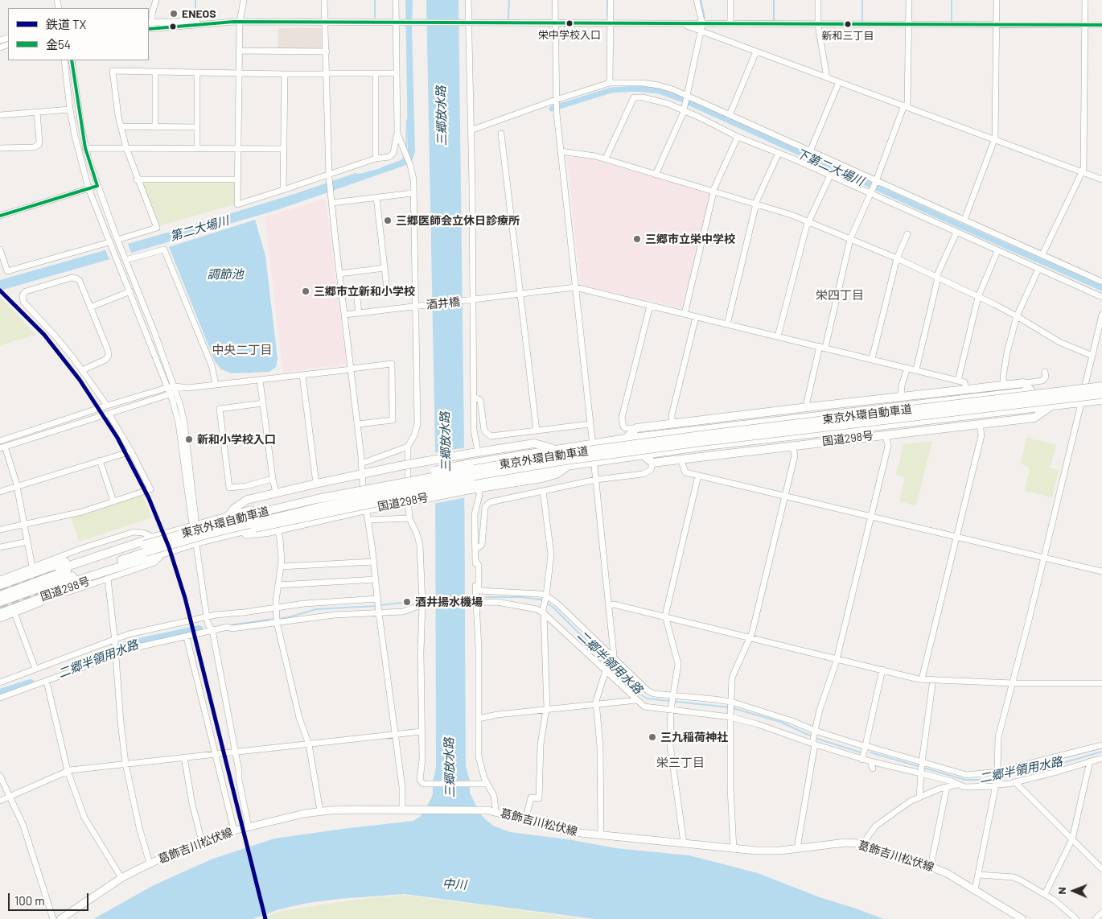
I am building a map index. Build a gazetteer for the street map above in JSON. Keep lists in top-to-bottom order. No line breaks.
{"streets":{"highway":["東京外環自動車道","国道298号"],"main road":["葛飾吉川松伏線"],"street":["酒井橋"]},"districts":["栄四丁目","中央二丁目","栄三丁目"],"water":["三郷放水路","下第二大場川","第二大場川","調節池","二郷半領用水路","中川"],"places":["ENEOS","栄中学校入口","新和三丁目","三郷医師会立休日診療所","三郷市立栄中学校","三郷市立新和小学校","新和小学校入口","酒井揚水機場","三九稲荷神社"],"lines":["transit line 金54","rail line TX"],"legend":["鉄道 TX","金54"],"scale_bar":"100 m","north":"left"}
